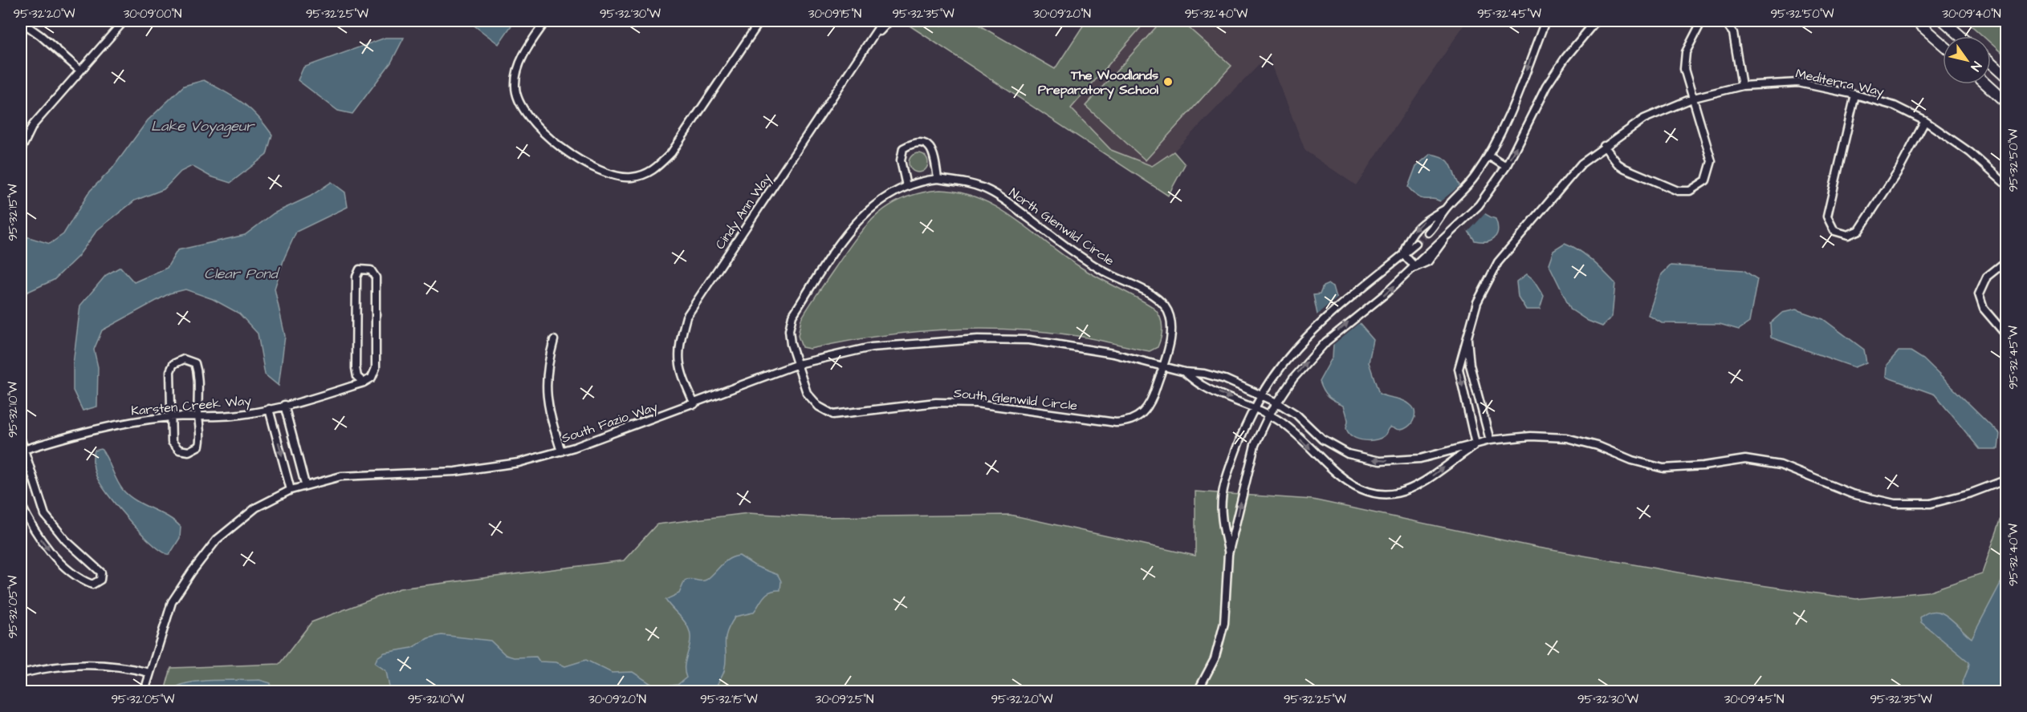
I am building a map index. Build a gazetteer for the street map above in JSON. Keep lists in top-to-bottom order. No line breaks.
{"streets":{"street":["Mediterra Way","Cindy Ann Way","North Glenwild Circle","South Glenwild Circle","Karsten Creek Way","South Fazio Way"]},"crossings":[["Mediterra Way","South Fazio Way"],["Cindy Ann Way","South Fazio Way"],["North Glenwild Circle","South Glenwild Circle"],["North Glenwild Circle","South Fazio Way"],["South Glenwild Circle","South Fazio Way"]],"water":["Lake Voyageur","Clear Pond"],"places":["The Woodlands Preparatory School"],"north":"bottom right","coordinates":["95°32'20\"W","30°09'00\"N","95°32'25\"W","95°32'30\"W","30°09'15\"N","95°32'35\"W","30°09'20\"N","95°32'40\"W","95°32'45\"W","95°32'50\"W","30°09'40\"N","95°32'15\"W","95°32'10\"W","95°32'05\"W","30°09'25\"N","30°09'45\"N"]}
